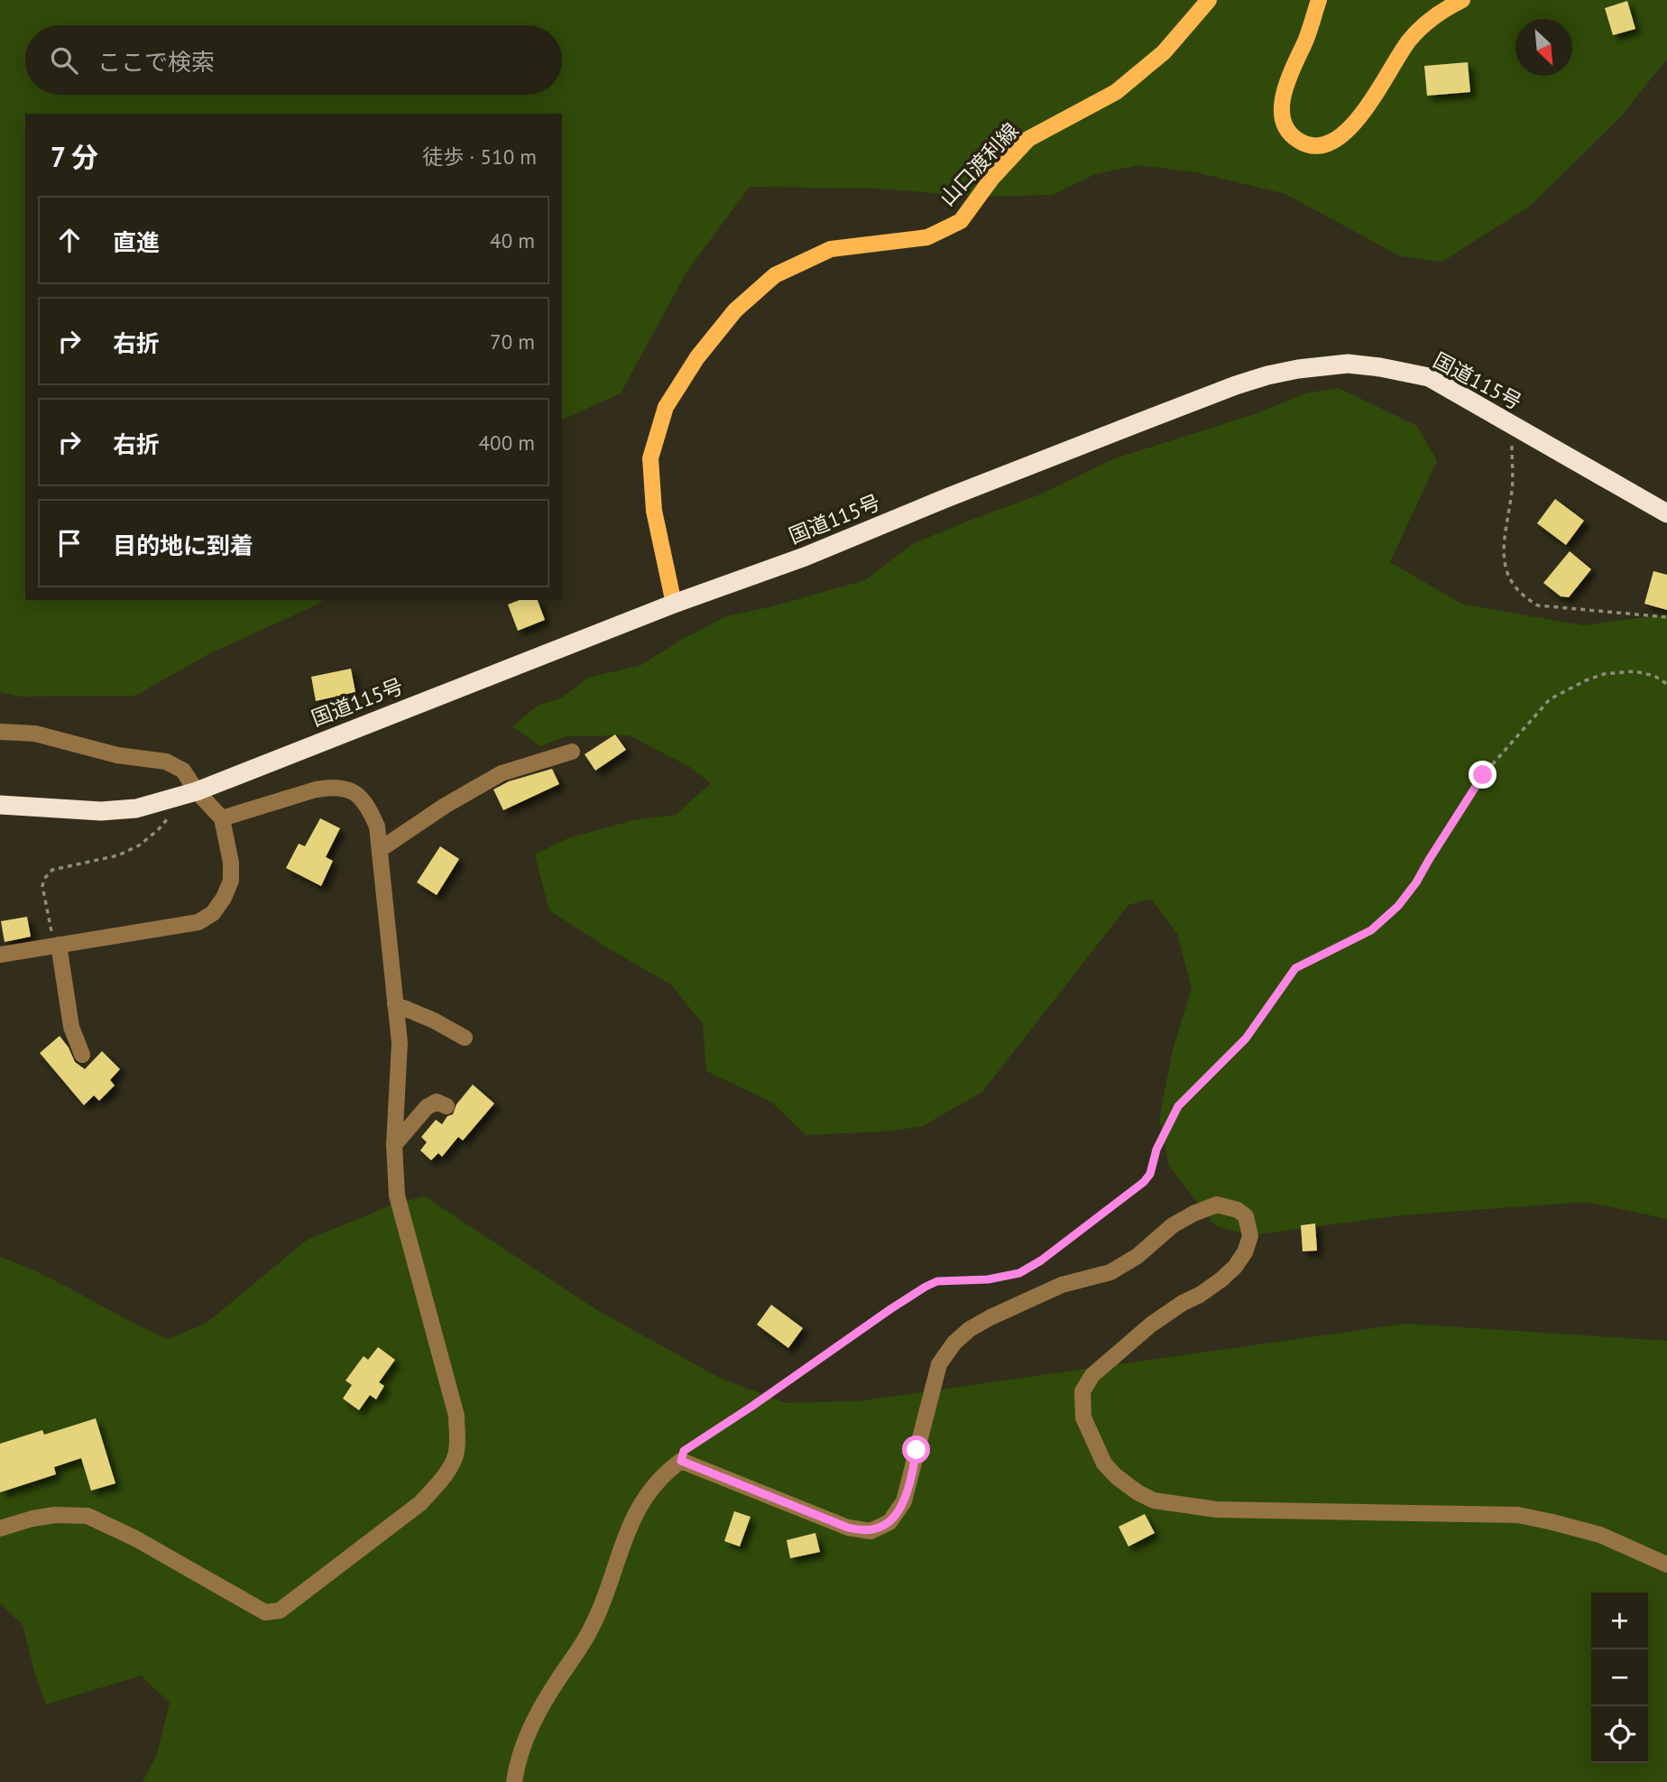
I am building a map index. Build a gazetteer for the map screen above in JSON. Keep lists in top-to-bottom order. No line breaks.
{"streets":{"highway":["国道115号"],"main road":["山口渡利線"]},"crossings":[["山口渡利線","国道115号"]],"north":"bottom right","page":{"search":"ここで検索","heading":["7 分","徒歩 · 510 m"],"list":[["直進","40 m"],["右折","70 m"],["右折","400 m"],"目的地に到着"],"map_buttons":["+","−"]}}
